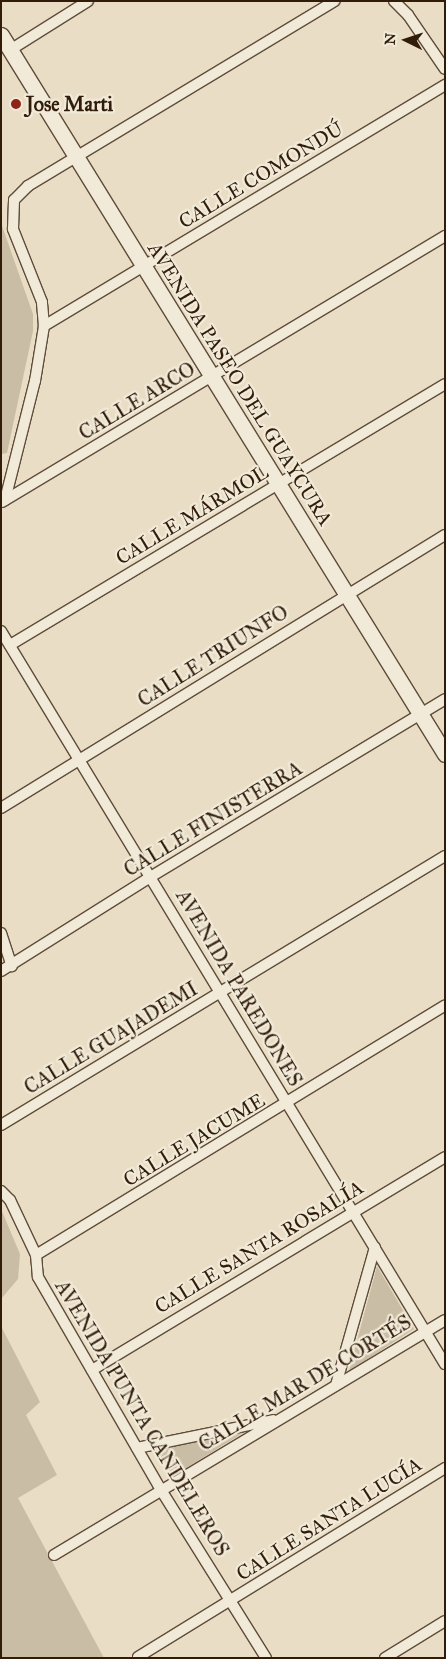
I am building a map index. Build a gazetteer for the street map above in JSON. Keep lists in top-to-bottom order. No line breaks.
{"streets":{"street":["CALLE COMONDÚ","AVENIDA PASEO DEL GUAYCURA","CALLE ARCO","CALLE MÁRMOL","CALLE TRIUNFO","CALLE FINISTERRA","AVENIDA PAREDONES","CALLE GUAJADEMI","CALLE JACUME","CALLE SANTA ROSALÍA","CALLE MAR DE CORTÉS","AVENIDA PUNTA CANDELEROS","CALLE SANTA LUCÍA"]},"crossings":[["CALLE COMONDÚ","AVENIDA PASEO DEL GUAYCURA"],["AVENIDA PASEO DEL GUAYCURA","CALLE ARCO"],["AVENIDA PASEO DEL GUAYCURA","CALLE MÁRMOL"],["AVENIDA PASEO DEL GUAYCURA","CALLE TRIUNFO"],["AVENIDA PASEO DEL GUAYCURA","CALLE FINISTERRA"],["CALLE MÁRMOL","AVENIDA PAREDONES"],["CALLE TRIUNFO","AVENIDA PAREDONES"],["CALLE FINISTERRA","AVENIDA PAREDONES"],["AVENIDA PAREDONES","CALLE GUAJADEMI"],["AVENIDA PAREDONES","CALLE JACUME"],["AVENIDA PAREDONES","CALLE SANTA ROSALÍA"],["AVENIDA PAREDONES","CALLE MAR DE CORTÉS"],["CALLE JACUME","AVENIDA PUNTA CANDELEROS"],["CALLE SANTA ROSALÍA","AVENIDA PUNTA CANDELEROS"],["CALLE MAR DE CORTÉS","AVENIDA PUNTA CANDELEROS"],["AVENIDA PUNTA CANDELEROS","CALLE SANTA LUCÍA"]],"places":["Jose Marti"],"north":"left"}
